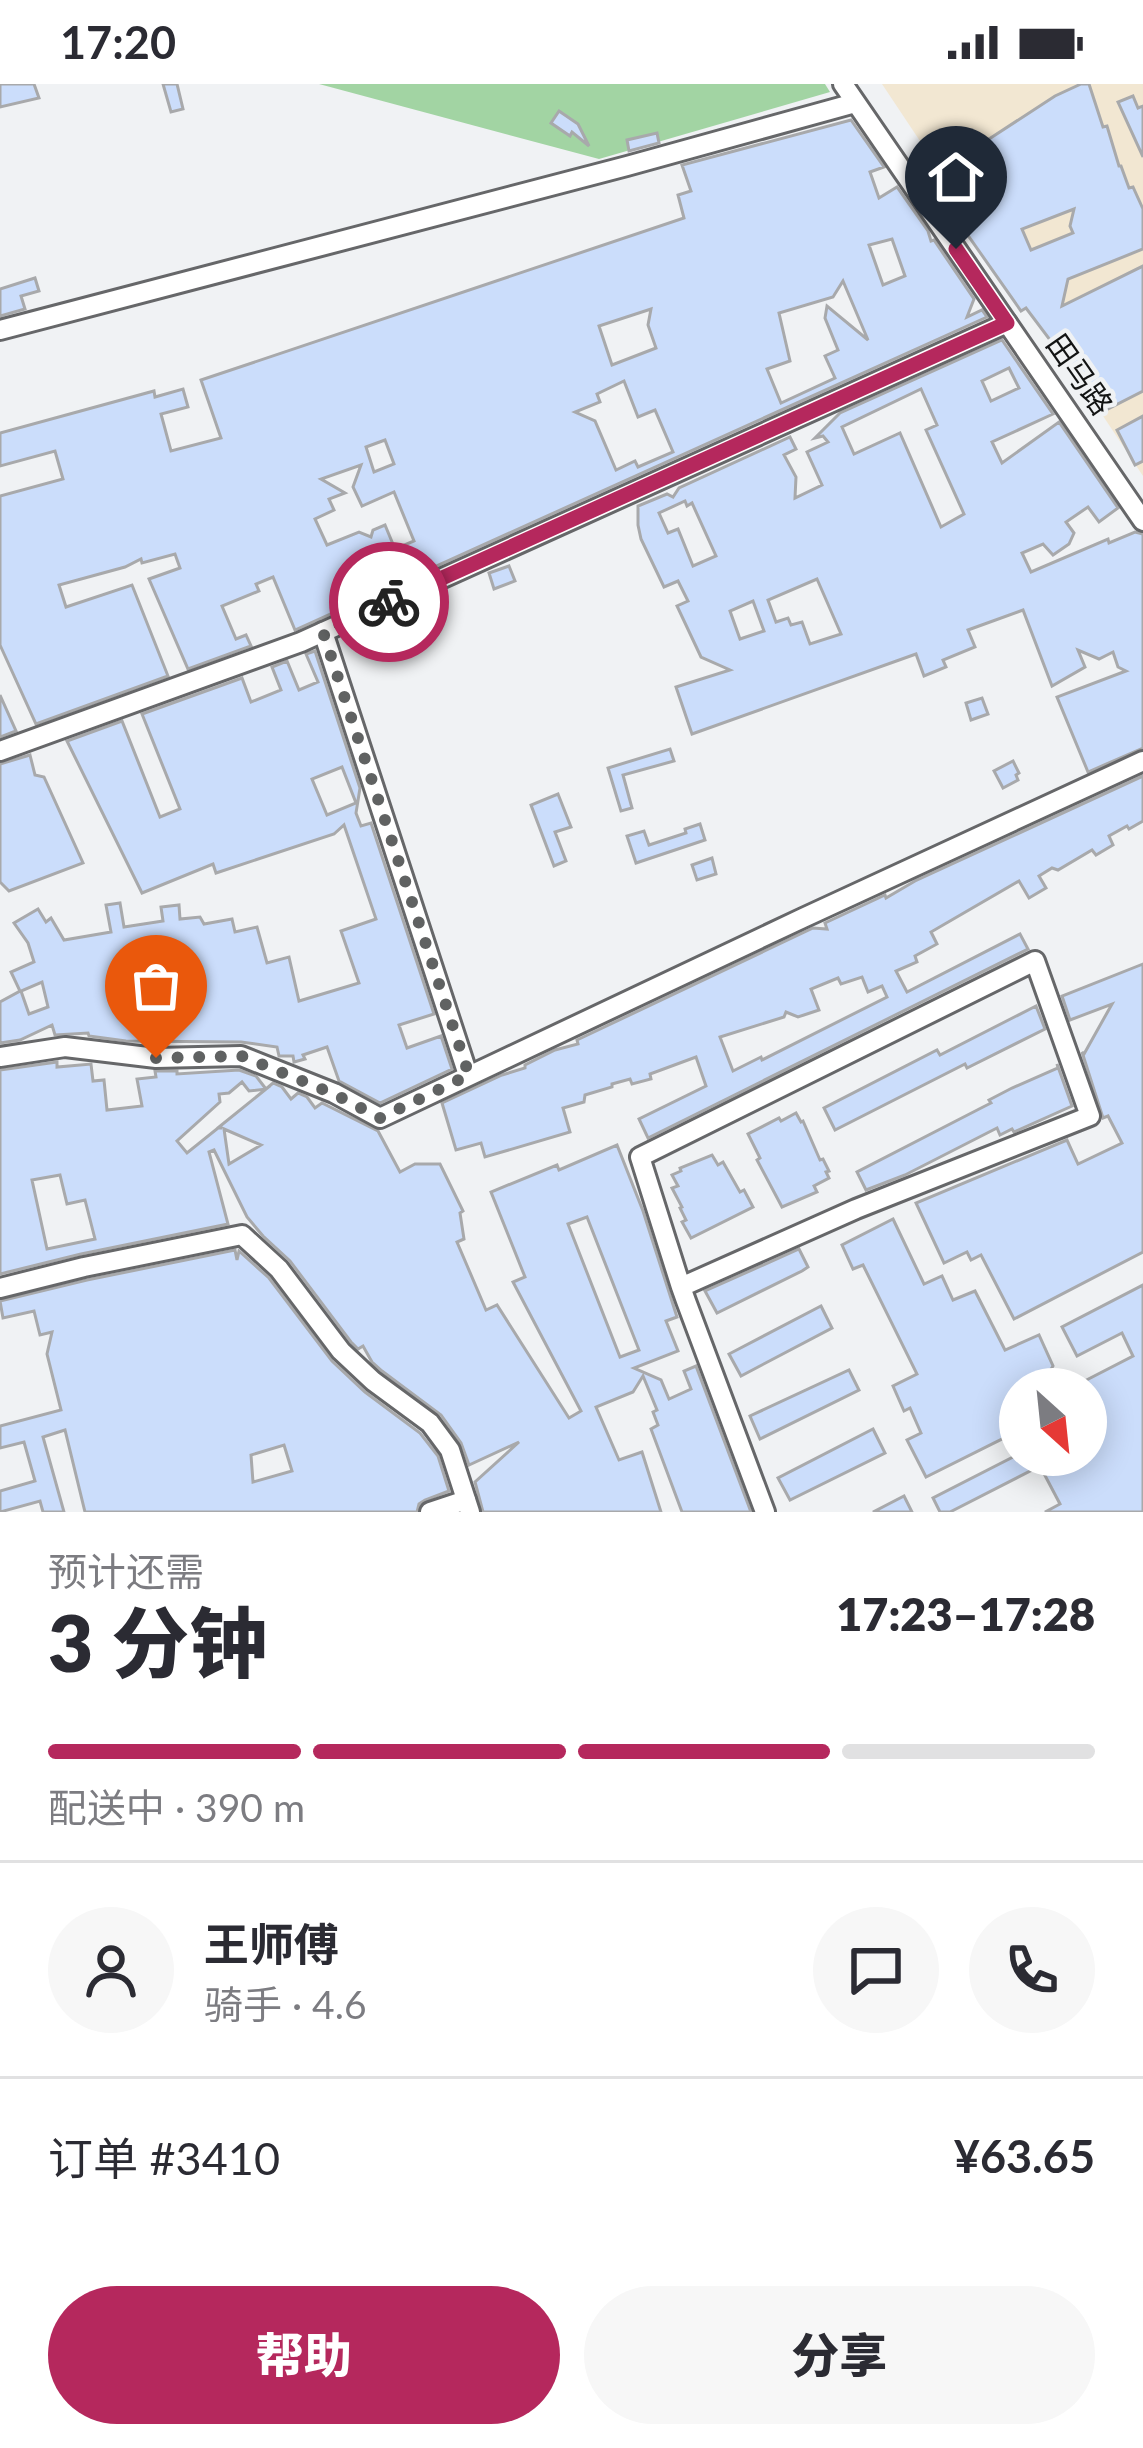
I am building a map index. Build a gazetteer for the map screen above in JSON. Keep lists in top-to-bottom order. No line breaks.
{"streets":{"street":["田马路"]},"north":"bottom right","page":{"status":"17:20","heading":["3 分钟","预计还需","17:23–17:28"],"panel":["王师傅","骑手 · 4.6","订单 #3410","¥63.65"],"bar":"配送中 · 390 m","buttons":["帮助","分享"]}}
